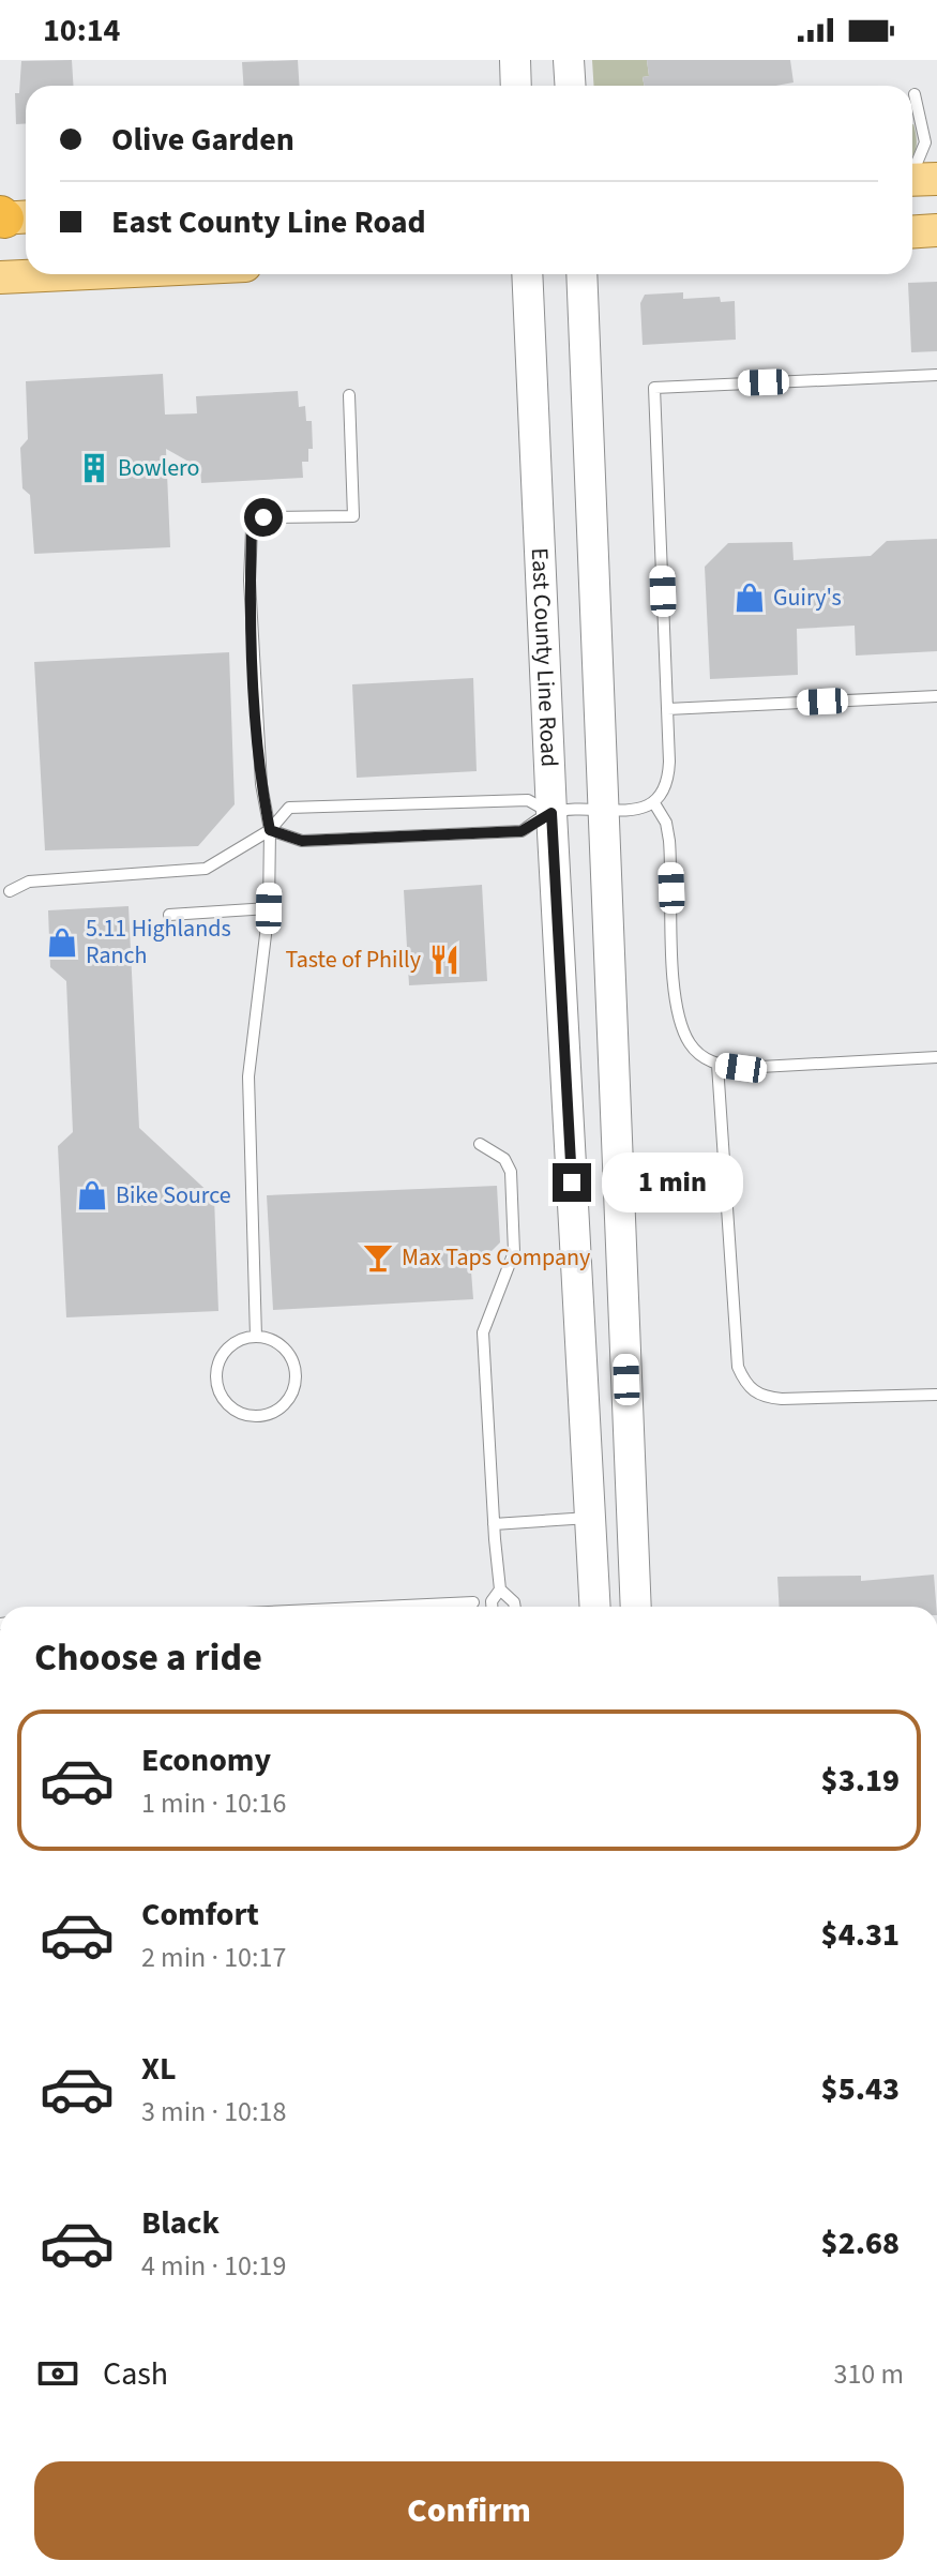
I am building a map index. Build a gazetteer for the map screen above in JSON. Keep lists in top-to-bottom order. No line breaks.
{"streets":{"main road":["East County Line Road"]},"places":{"building":["Bowlero"],"shop":["Guiry's","5.11 Highlands Ranch","Bike Source"],"restaurant":["Taste of Philly"],"bar":["Max Taps Company"]},"page":{"status":"10:14","banner":["Olive Garden","East County Line Road"],"bubble":"1 min","heading":"Choose a ride","list":[{"name":"Economy","note":"1 min · 10:16","value":"$3.19"},{"name":"Comfort","note":"2 min · 10:17","value":"$4.31"},{"name":"XL","note":"3 min · 10:18","value":"$5.43"},{"name":"Black","note":"4 min · 10:19","value":"$2.68"}],"pay":["Cash","310 m"],"buttons":"Confirm"}}
